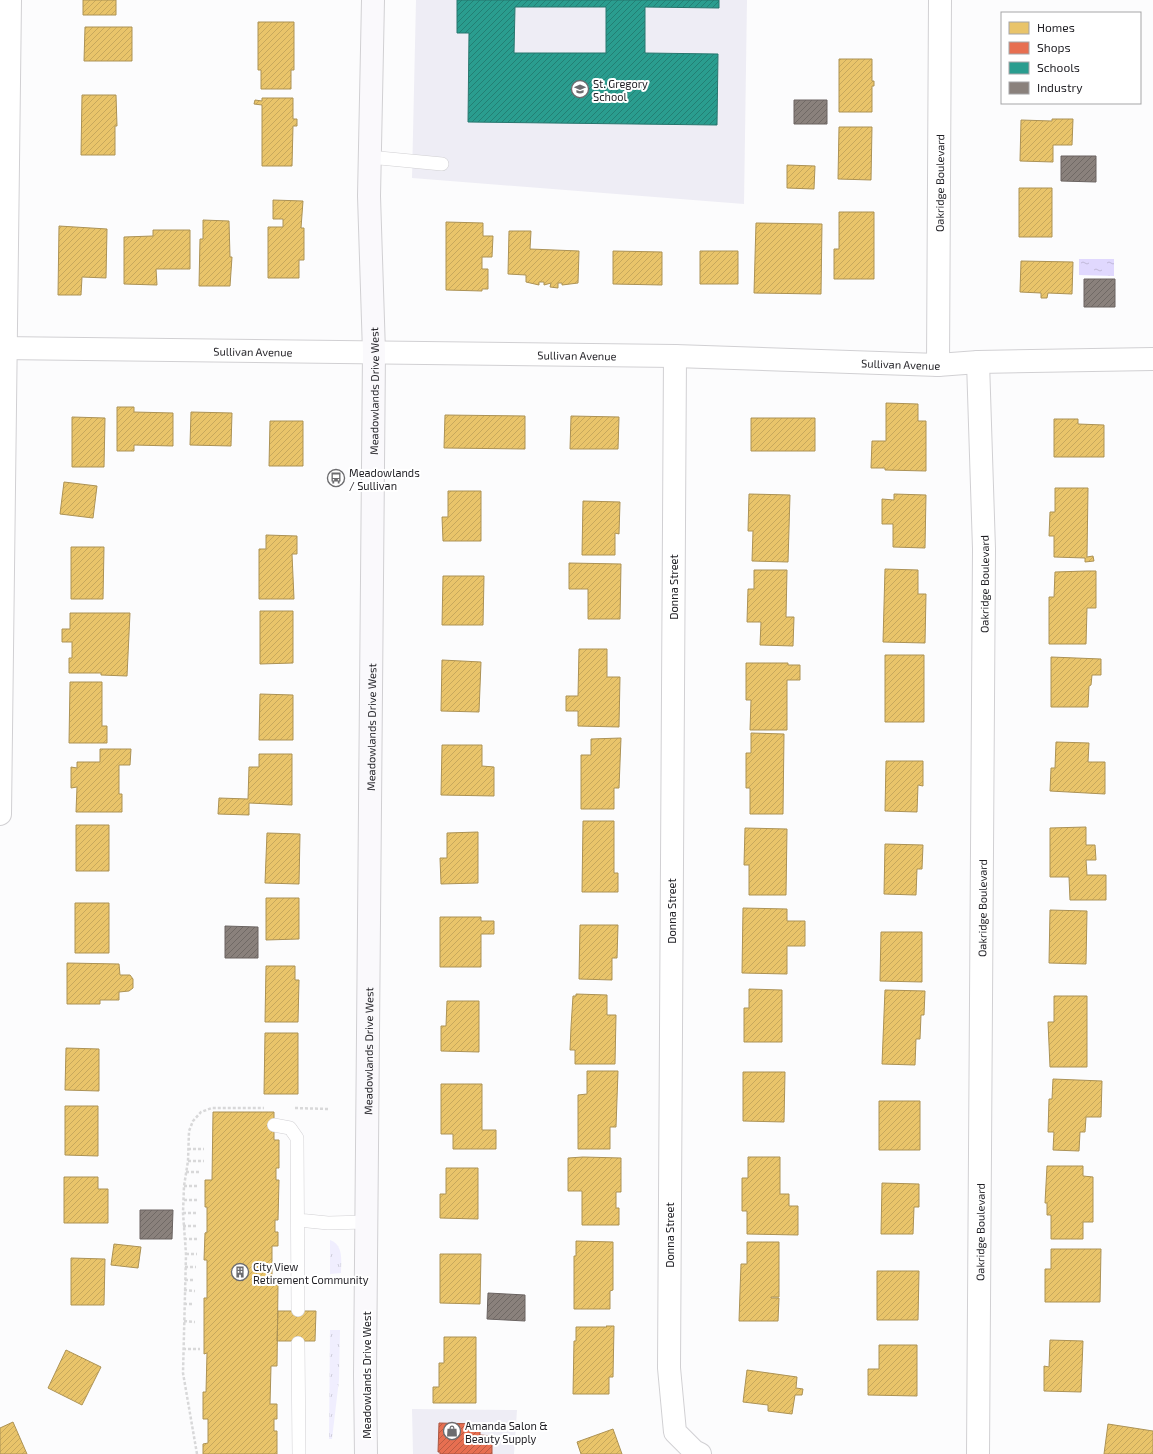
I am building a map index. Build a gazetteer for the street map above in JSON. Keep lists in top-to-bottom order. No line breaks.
{"streets":{"main road":["Meadowlands Drive West"],"street":["Oakridge Boulevard","Sullivan Avenue","Donna Street"]},"crossings":[["Oakridge Boulevard","Sullivan Avenue"],["Sullivan Avenue","Meadowlands Drive West"],["Sullivan Avenue","Donna Street"]],"places":{"school or university":["St. Gregory School"],"bus stop":["Meadowlands / Sullivan"],"building":["City View Retirement Community"],"shop":["Amanda Salon & Beauty Supply"]},"legend":["Homes","Shops","Schools","Industry"]}
